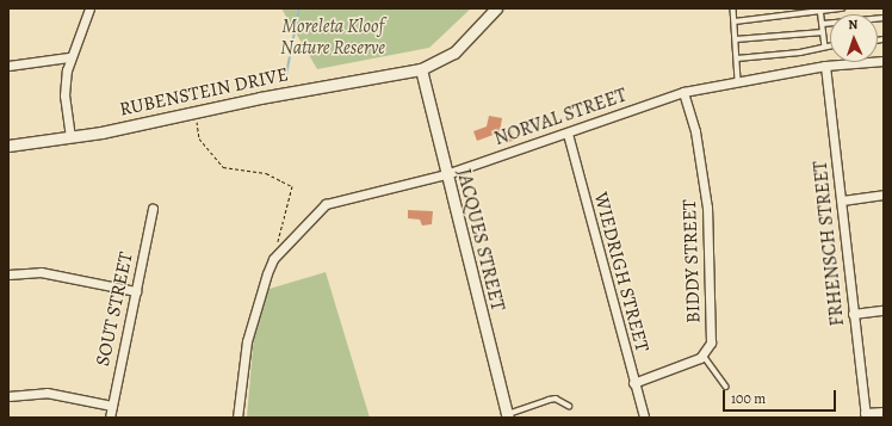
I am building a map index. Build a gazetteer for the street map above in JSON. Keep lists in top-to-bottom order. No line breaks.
{"streets":{"street":["RUBENSTEIN DRIVE","NORVAL STREET","JACQUES STREET","FRHENSCH STREET","BIDDY STREET","WIEDRIGH STREET","SOUT STREET"]},"crossings":[["RUBENSTEIN DRIVE","JACQUES STREET"],["NORVAL STREET","JACQUES STREET"],["NORVAL STREET","FRHENSCH STREET"],["NORVAL STREET","BIDDY STREET"],["NORVAL STREET","WIEDRIGH STREET"]],"parks":["Moreleta Kloof Nature Reserve"],"scale_bar":"100 m","north":"top"}
